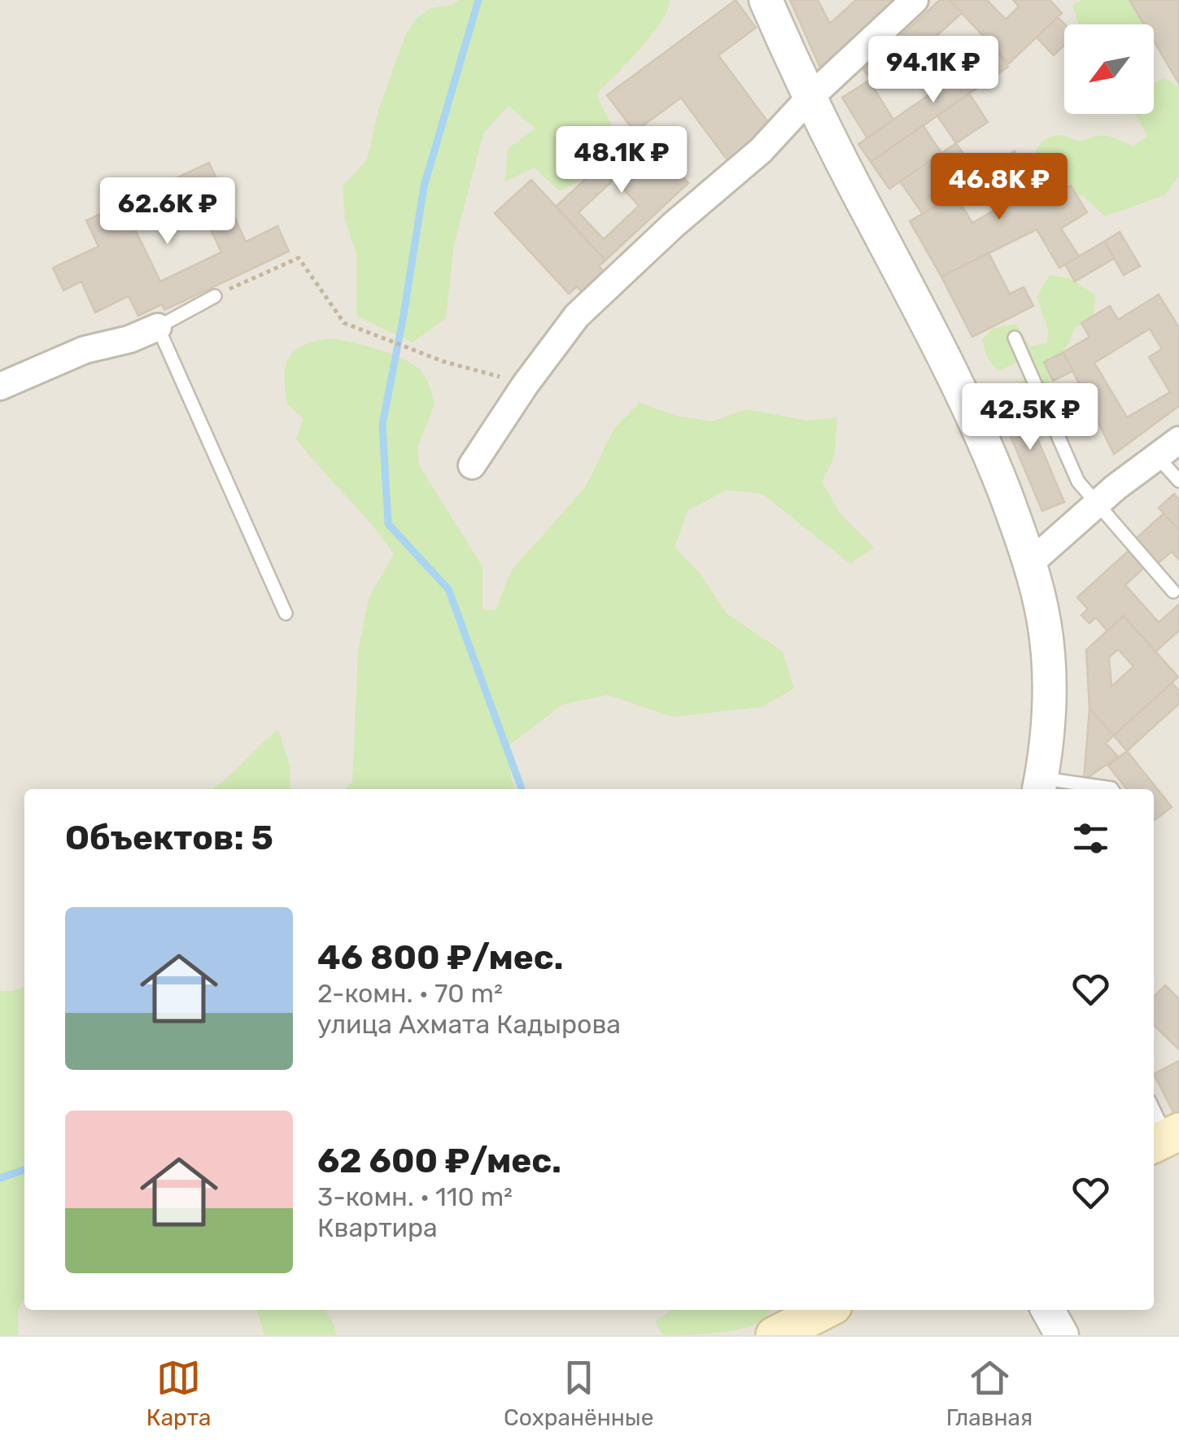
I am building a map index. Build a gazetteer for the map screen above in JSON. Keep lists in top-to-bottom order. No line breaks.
{"north":"bottom left","page":{"price":["94.1K ₽","48.1K ₽","46.8K ₽","62.6K ₽","42.5K ₽"],"heading":"Объектов: 5","list":[{"name":"46 800 ₽/мес.","note":"2-комн. · 70 m² · улица Ахмата Кадырова"},{"name":"62 600 ₽/мес.","note":"3-комн. · 110 m² · Квартира"}],"tabs":["Карта","Сохранённые","Главная"]}}
